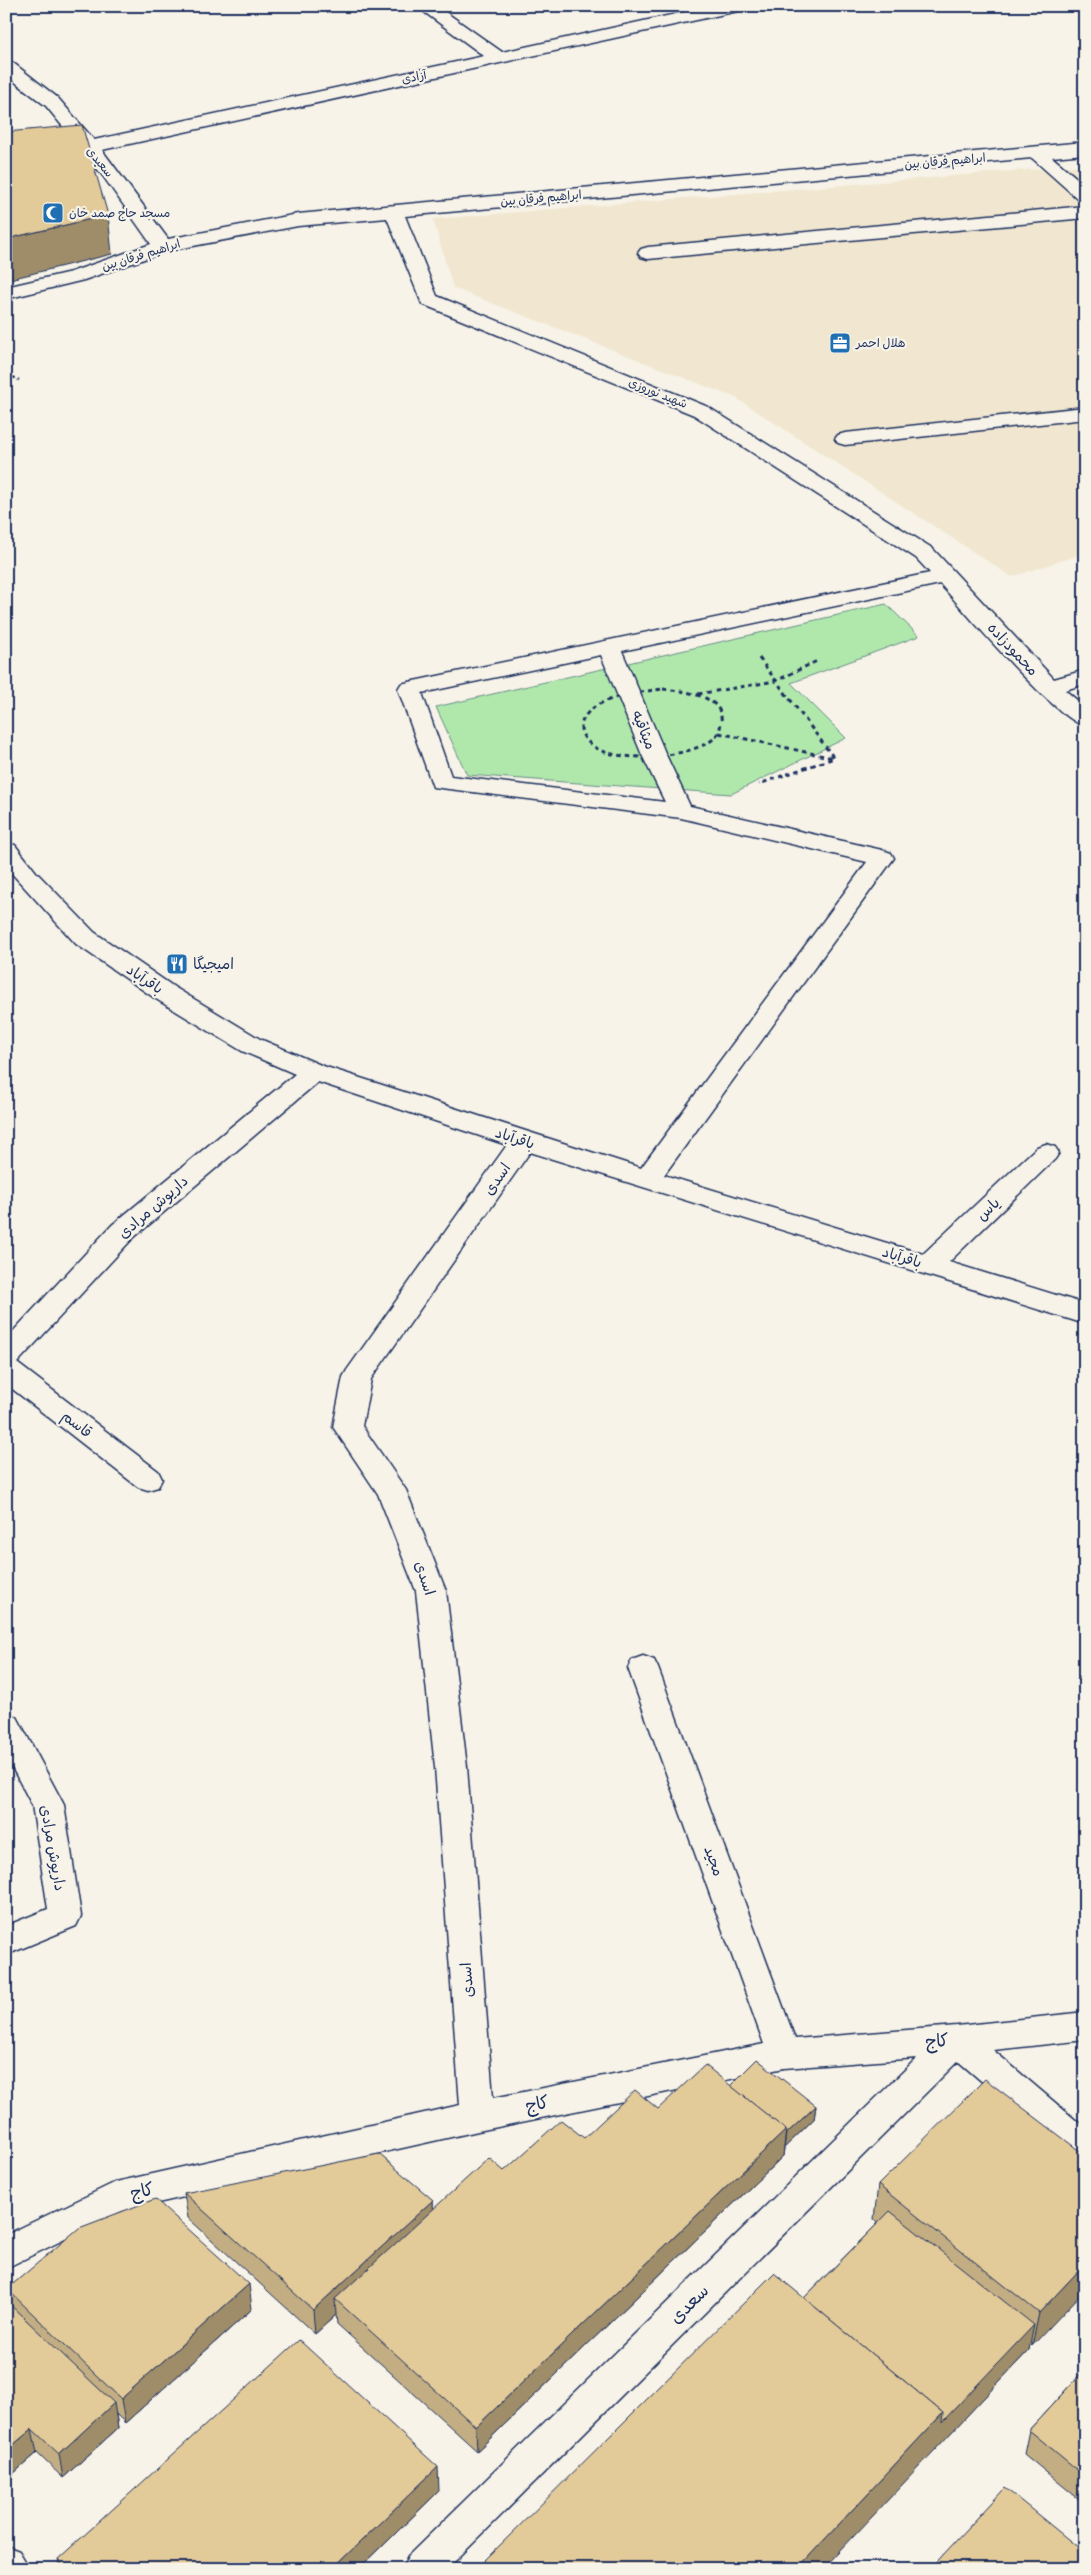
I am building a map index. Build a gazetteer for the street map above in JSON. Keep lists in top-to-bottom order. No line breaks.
{"streets":{"street":["آزادی","ابراهیم فرقان بین","سعیدی","شهید نوروزی","محمودزاده","میثاقیه","باقرآباد","اسدی","داریوش مرادی","یاس","قاسم","مجید","کاج","سعدی"]},"crossings":[["آزادی","سعیدی"],["ابراهیم فرقان بین","سعیدی"],["ابراهیم فرقان بین","شهید نوروزی"],["شهید نوروزی","محمودزاده"],["باقرآباد","اسدی"],["باقرآباد","داریوش مرادی"],["باقرآباد","یاس"],["اسدی","کاج"],["مجید","کاج"],["کاج","سعدی"]],"places":{"mosque":["مسجد حاج صمد خان"],"office":["هلال احمر"],"restaurant":["امیجیگا"]}}
